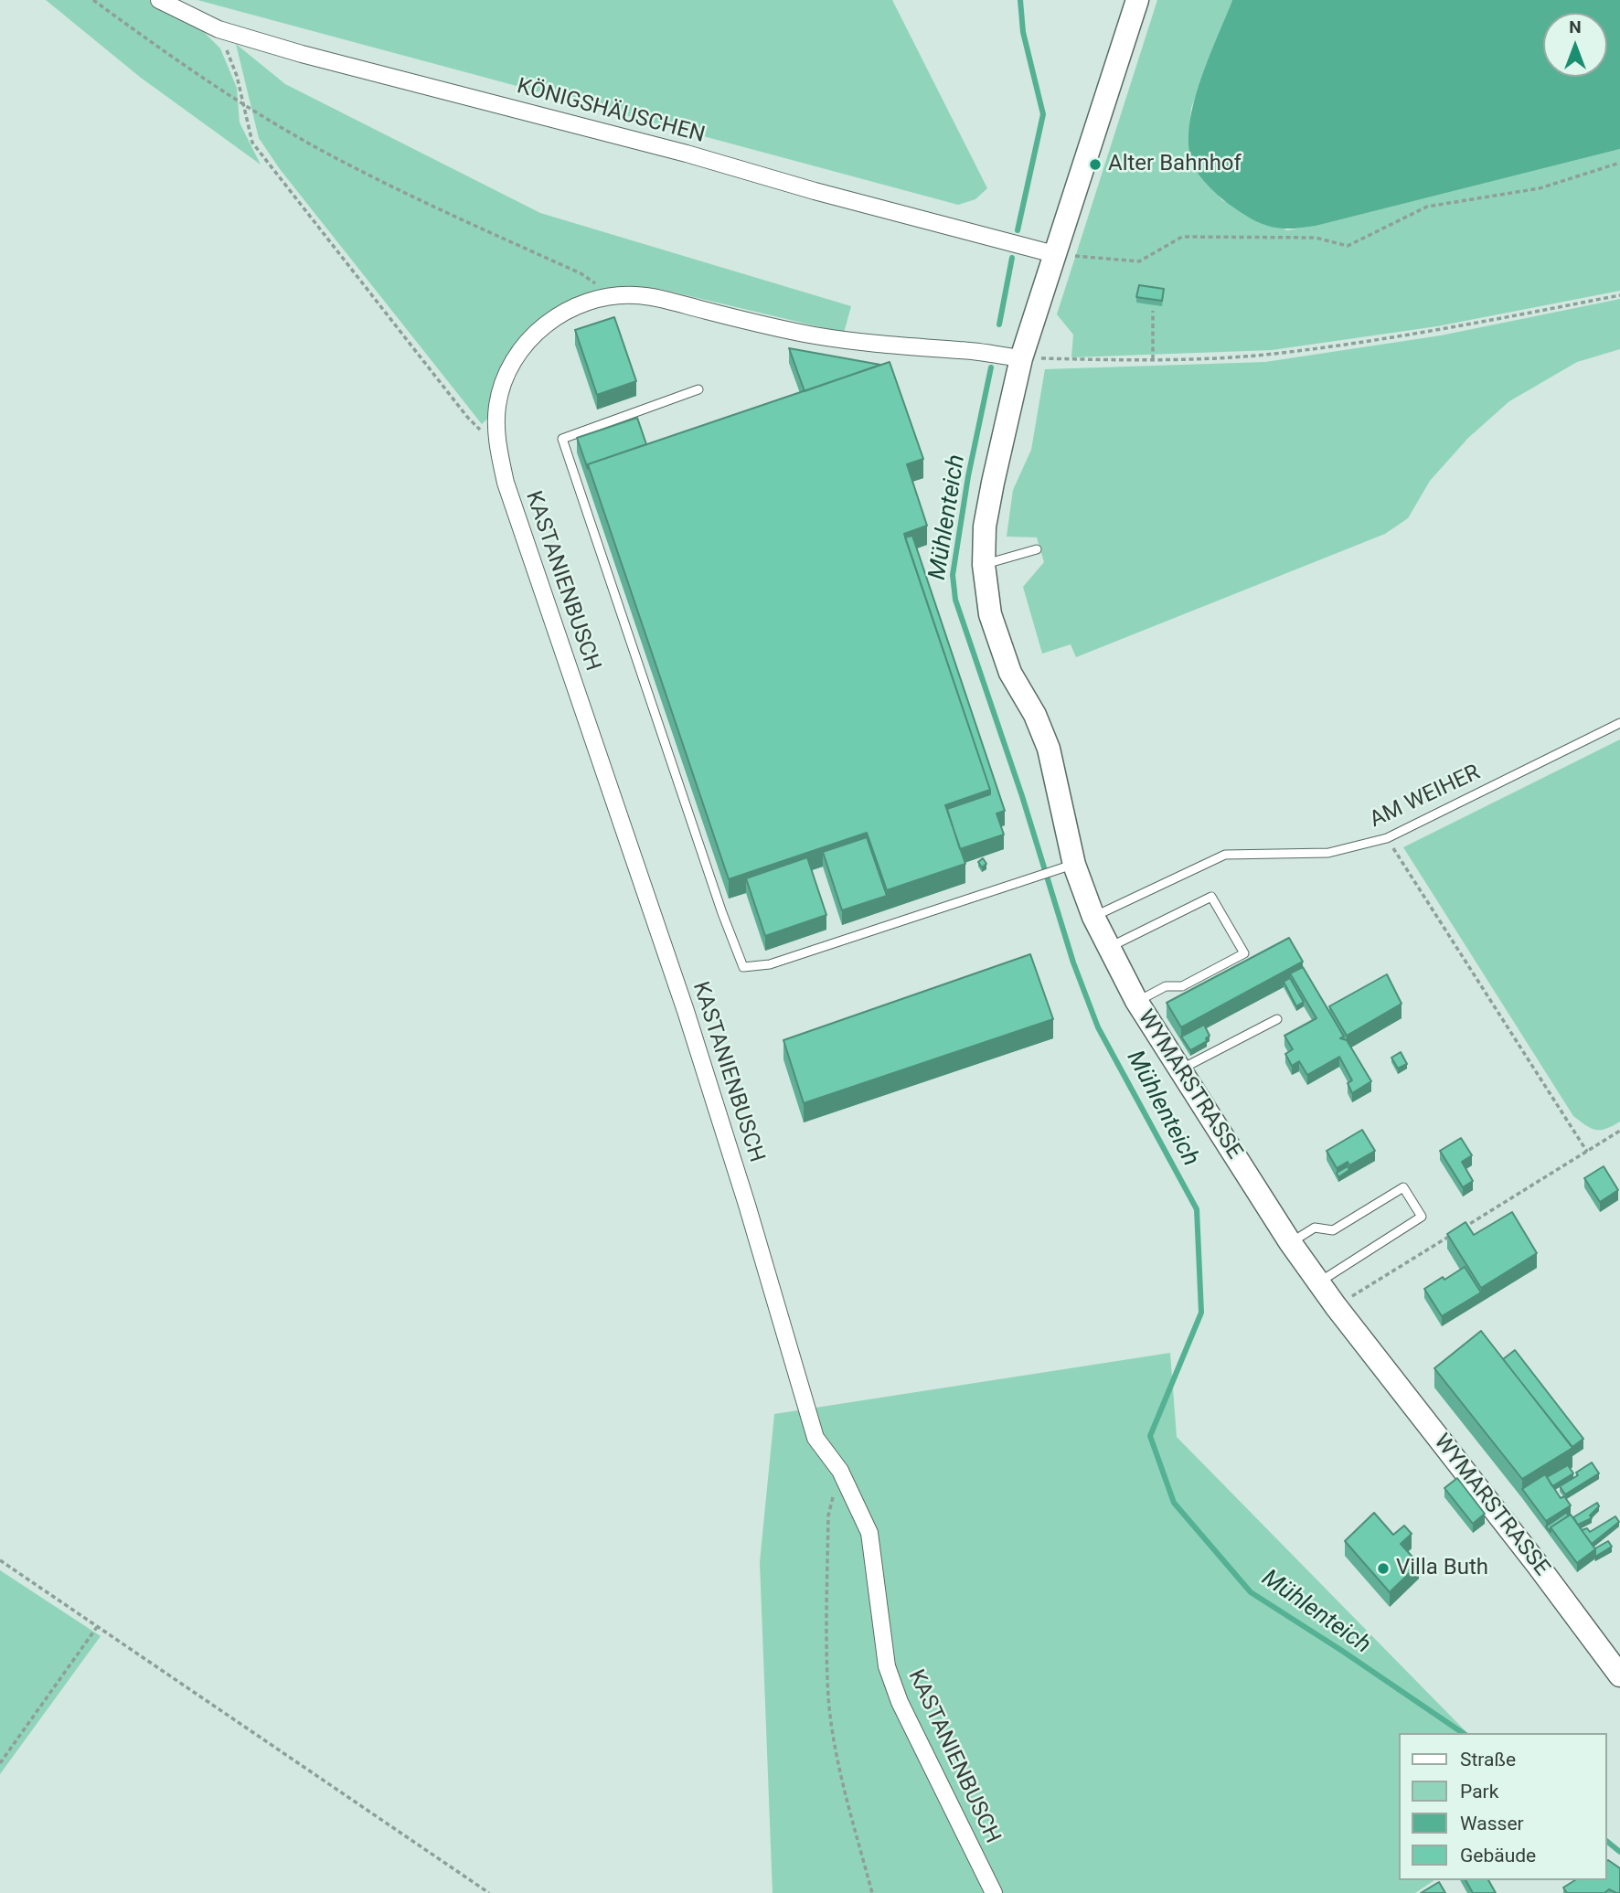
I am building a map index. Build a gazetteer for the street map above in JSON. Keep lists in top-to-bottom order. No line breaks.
{"streets":{"main road":["WYMARSTRASSE"],"street":["KÖNIGSHÄUSCHEN","KASTANIENBUSCH"],"lane":["AM WEIHER"]},"crossings":[["KÖNIGSHÄUSCHEN","WYMARSTRASSE"],["KASTANIENBUSCH","WYMARSTRASSE"],["AM WEIHER","WYMARSTRASSE"]],"water":["Mühlenteich"],"places":["Alter Bahnhof","Villa Buth"],"legend":["Straße","Park","Wasser","Gebäude"],"north":"top"}
